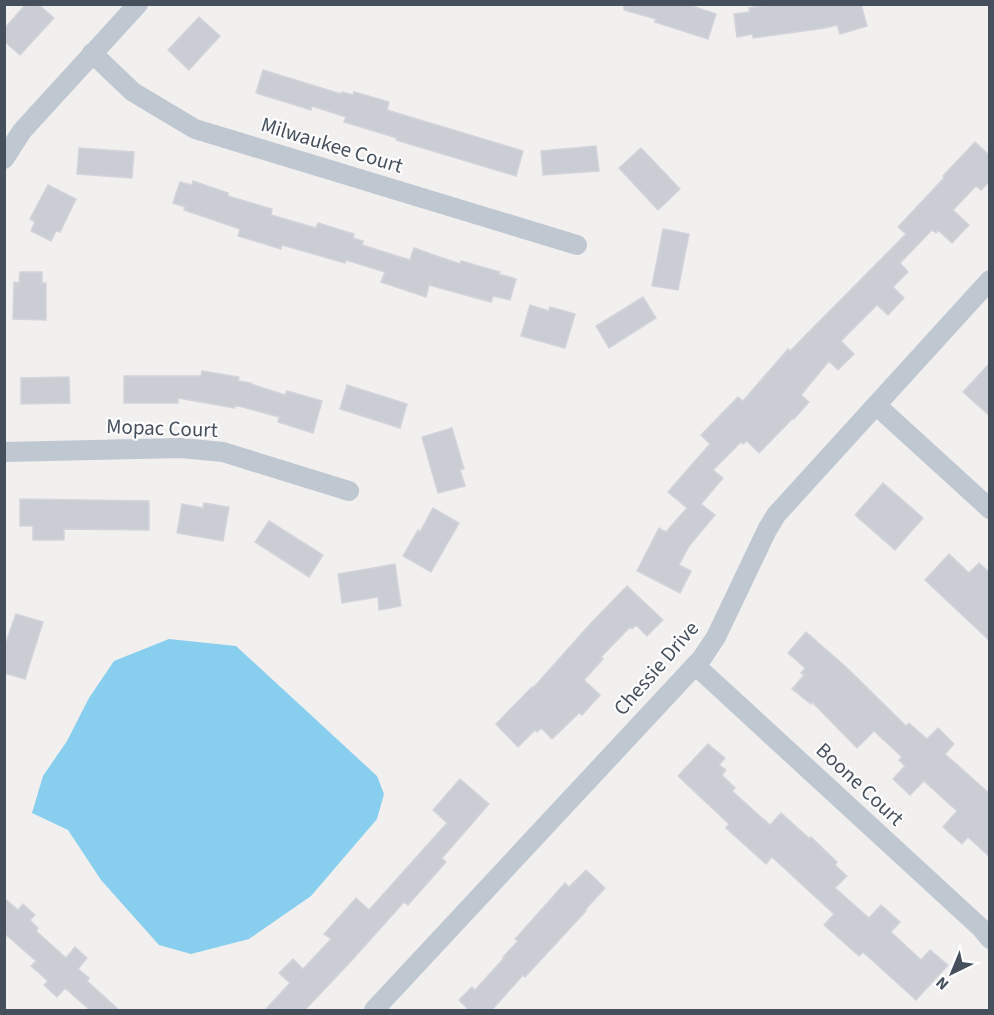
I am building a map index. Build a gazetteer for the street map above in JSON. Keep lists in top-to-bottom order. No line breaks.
{"streets":{"street":["Milwaukee Court","Mopac Court","Chessie Drive","Boone Court"]},"crossings":[["Chessie Drive","Boone Court"]],"north":"bottom left"}
